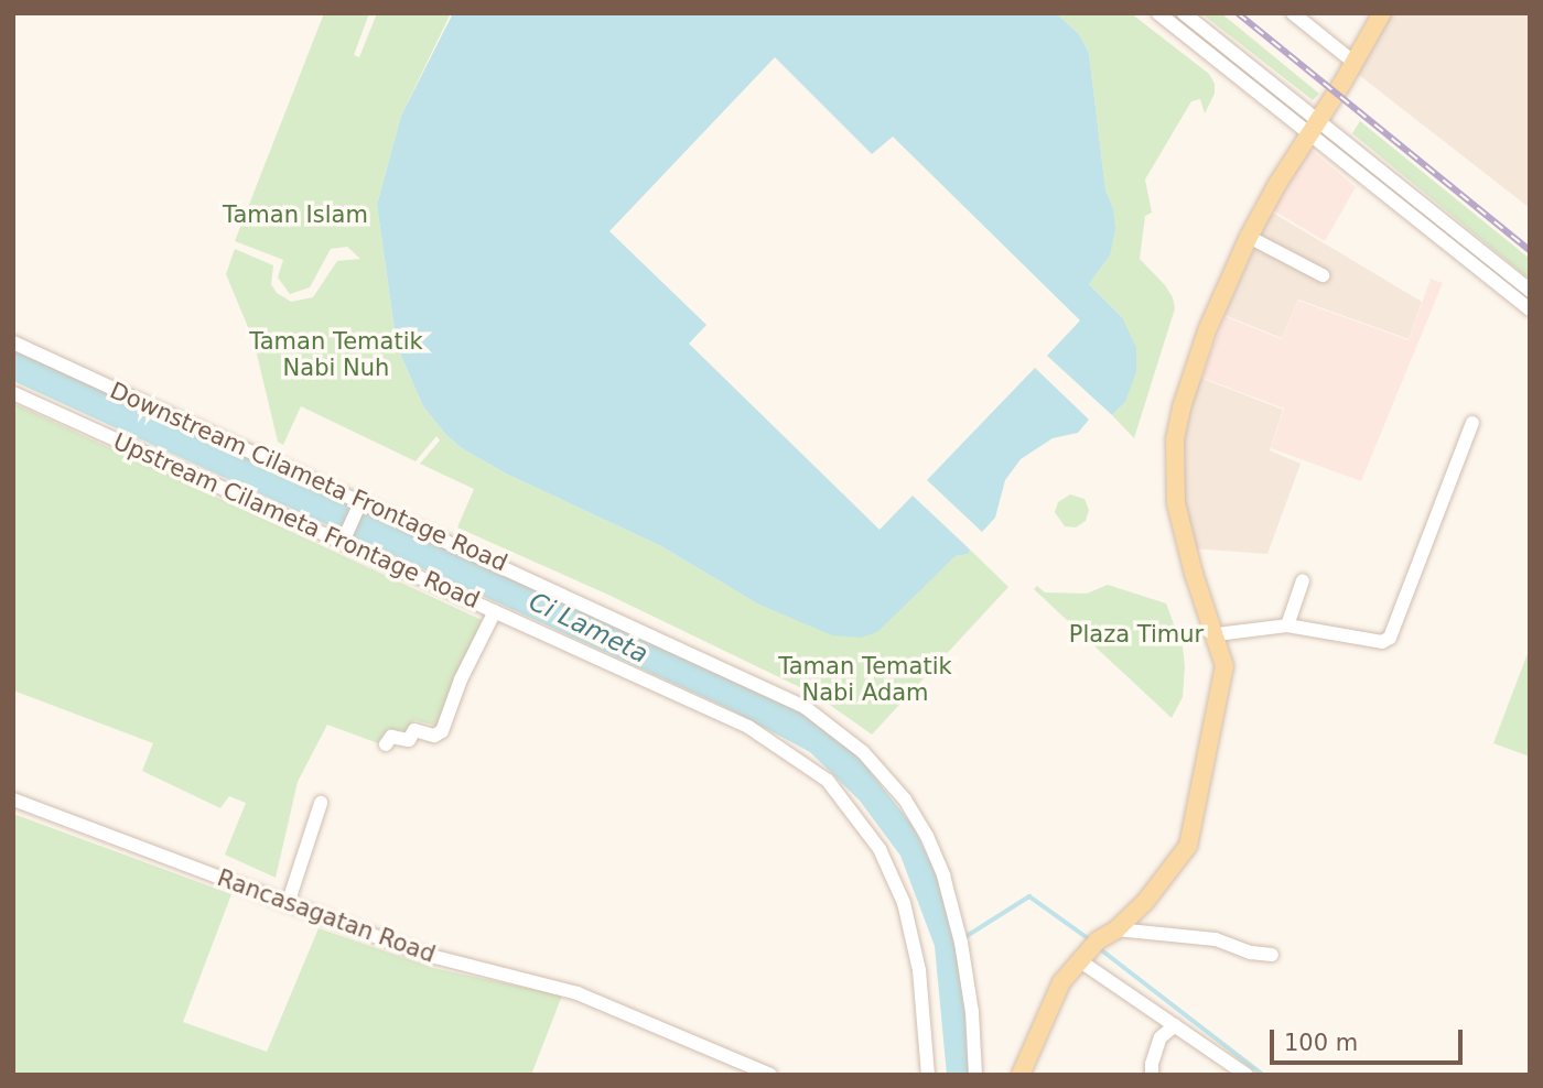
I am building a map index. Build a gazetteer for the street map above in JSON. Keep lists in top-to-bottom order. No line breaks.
{"streets":{"street":["Downstream Cilameta Frontage Road","Upstream Cilameta Frontage Road","Rancasagatan Road"]},"water":["Ci Lameta"],"parks":["Taman Islam","Taman Tematik Nabi Nuh","Plaza Timur","Taman Tematik Nabi Adam"],"scale_bar":"100 m"}
